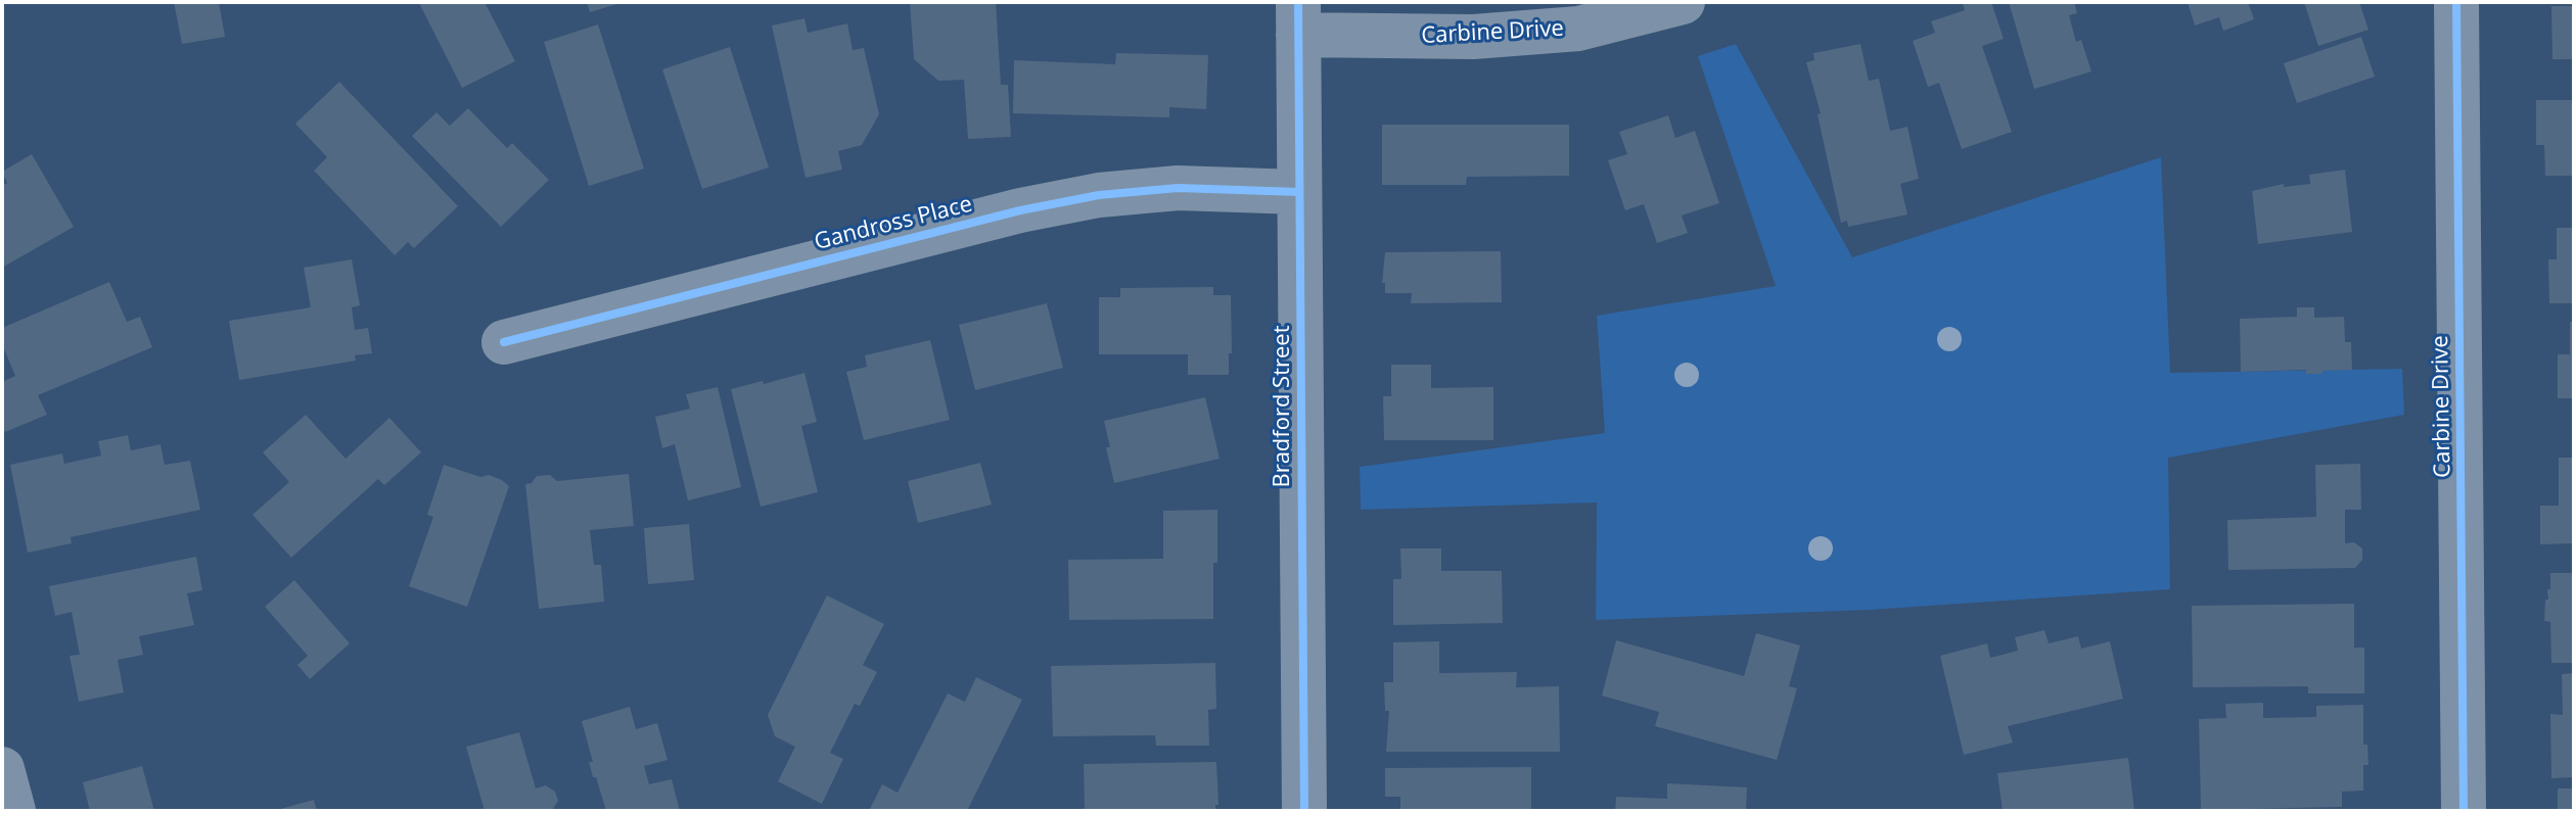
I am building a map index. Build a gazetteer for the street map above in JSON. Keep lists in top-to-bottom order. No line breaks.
{"streets":{"street":["Carbine Drive","Gandross Place","Bradford Street"]},"crossings":[["Carbine Drive","Bradford Street"],["Gandross Place","Bradford Street"]]}
